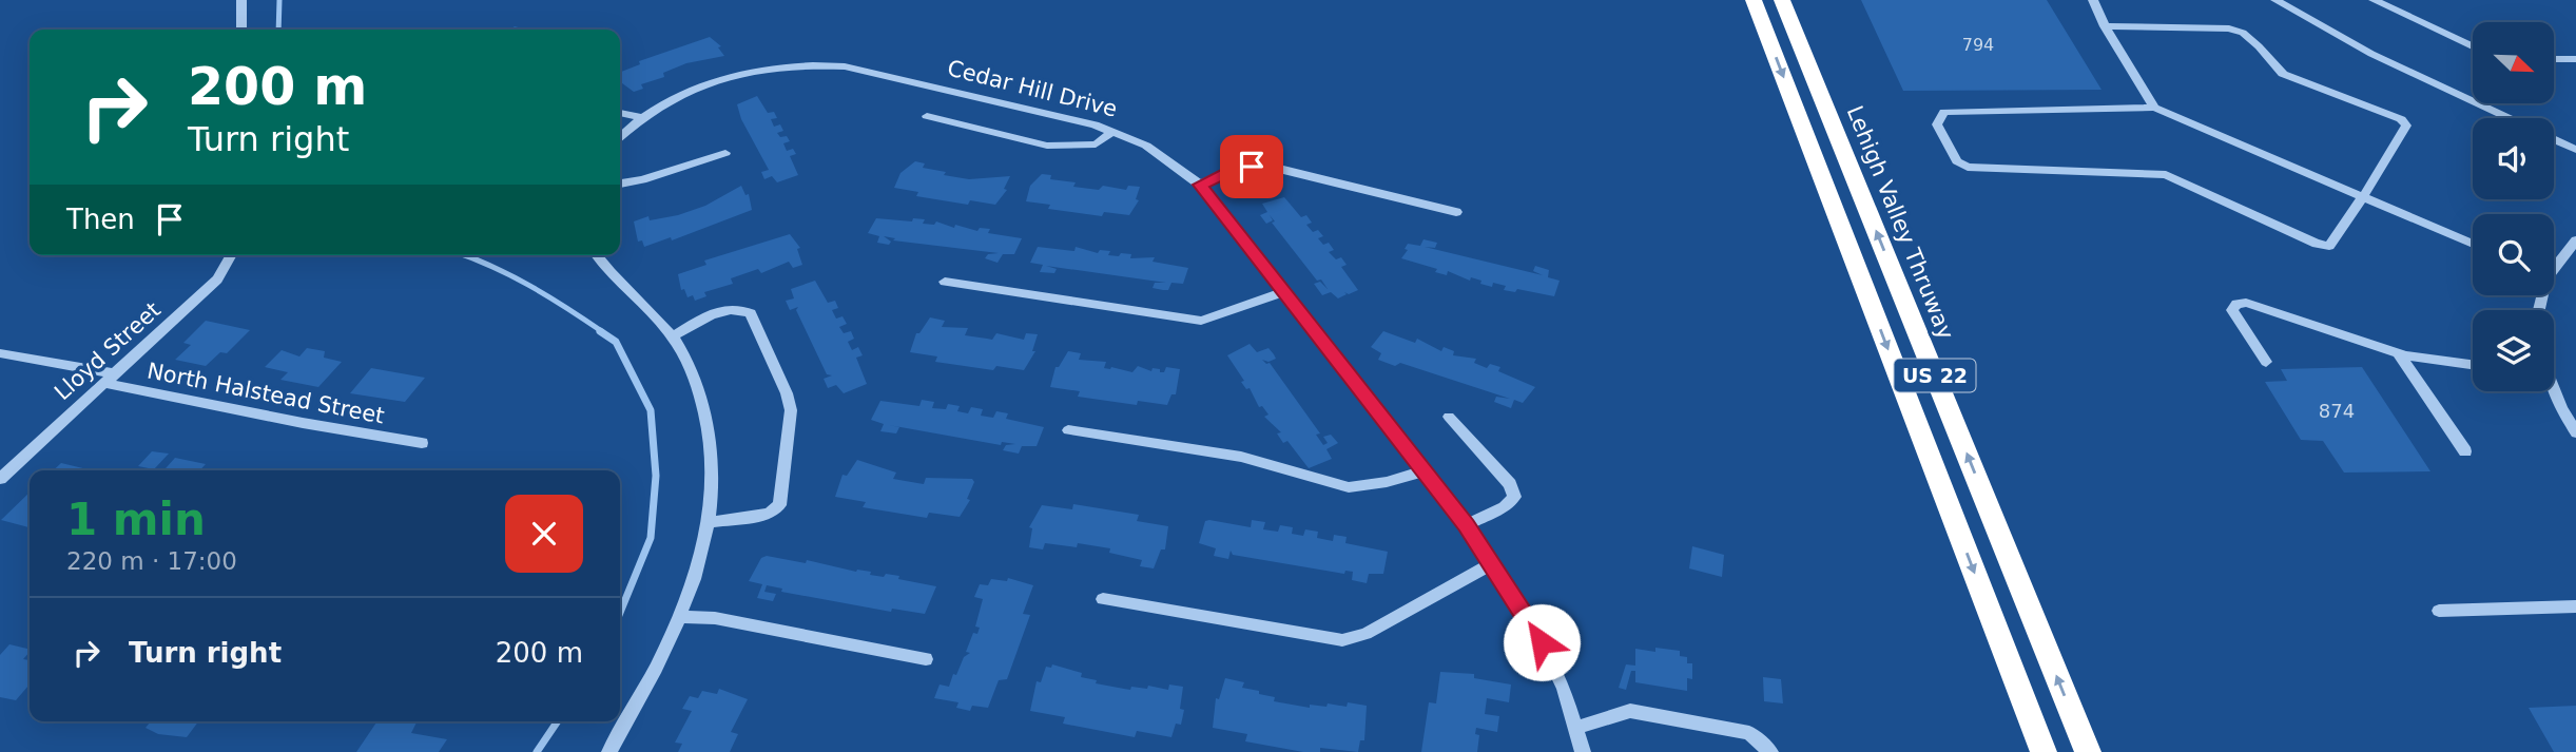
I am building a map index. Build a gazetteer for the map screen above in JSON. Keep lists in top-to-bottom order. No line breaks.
{"streets":{"highway":["Lehigh Valley Thruway","US 22"],"street":["Cedar Hill Drive","Lloyd Street","North Halstead Street"]},"crossings":[["Lloyd Street","North Halstead Street"]],"house_numbers":["794","874"],"north":"bottom right","page":{"turn":["200 m","Turn right"],"then":"Then","heading":["1 min","220 m · 17:00"],"list":[{"name":"Turn right","value":"200 m"}]}}
